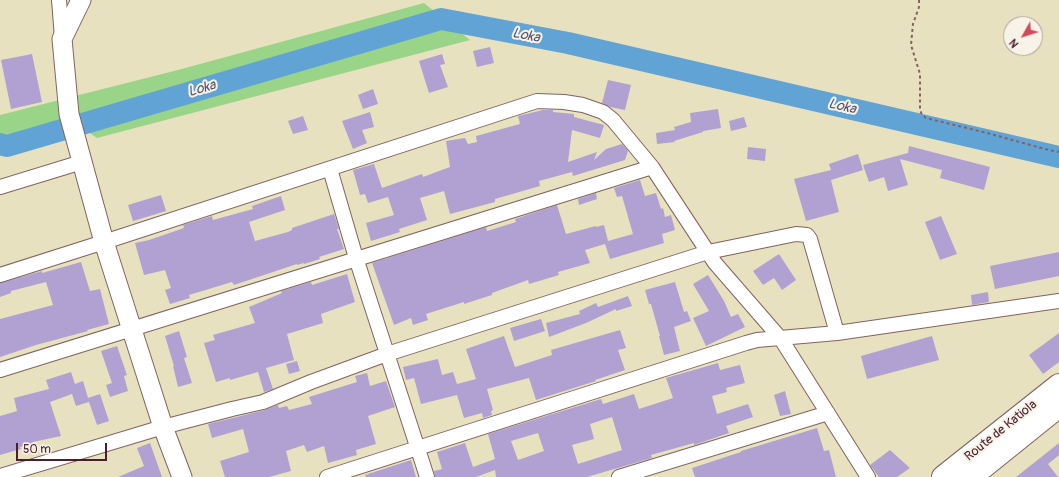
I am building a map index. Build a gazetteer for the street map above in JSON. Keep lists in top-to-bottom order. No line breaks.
{"streets":{"highway":["Route de Katiola"]},"water":["Loka"],"scale_bar":"50 m","north":"bottom left"}
